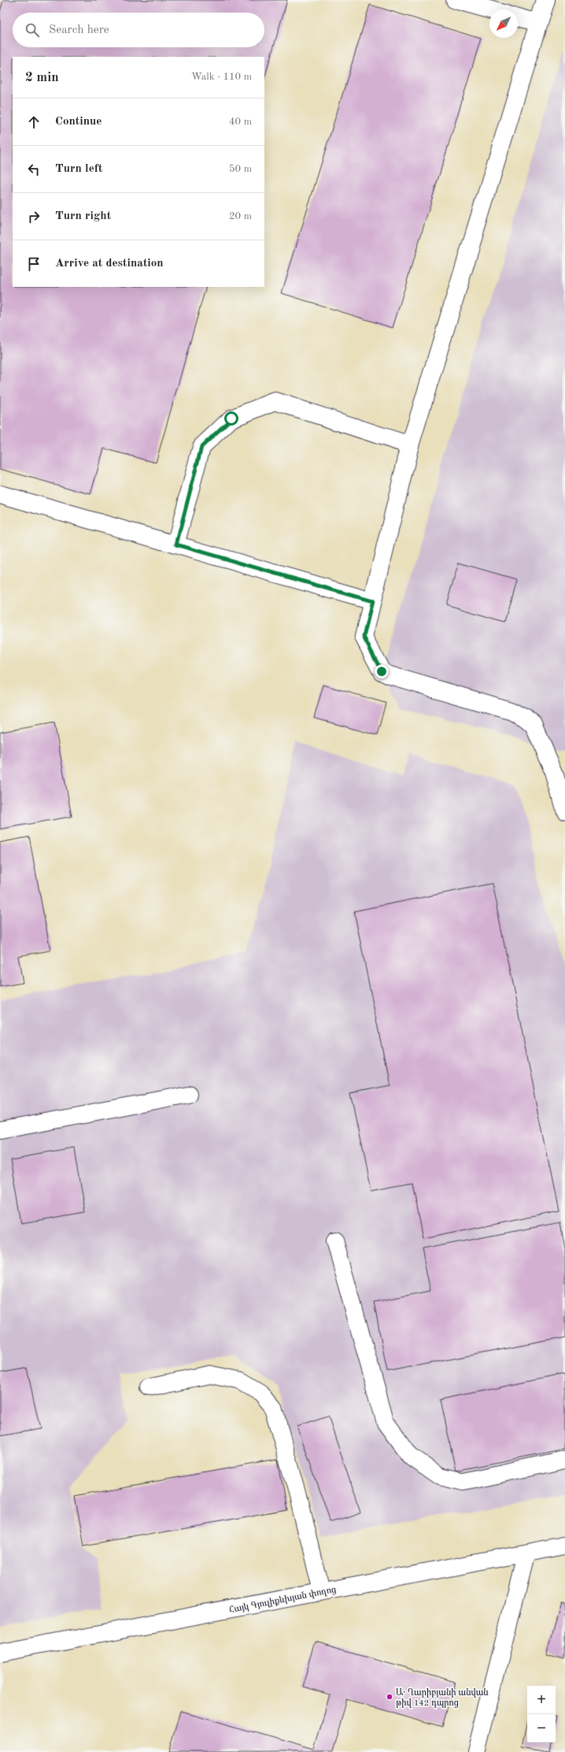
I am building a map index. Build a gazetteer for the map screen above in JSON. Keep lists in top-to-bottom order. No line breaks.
{"streets":{"street":["Հայկ Գյուլիքևխյան փողոց"]},"places":["Ա․ Ղարիբյանի անվան թիվ 142 դպրոց"],"north":"bottom left","page":{"search":"Search here","heading":["2 min","Walk · 110 m"],"list":[["Continue","40 m"],["Turn left","50 m"],["Turn right","20 m"],"Arrive at destination"],"map_buttons":["+","−"]}}
